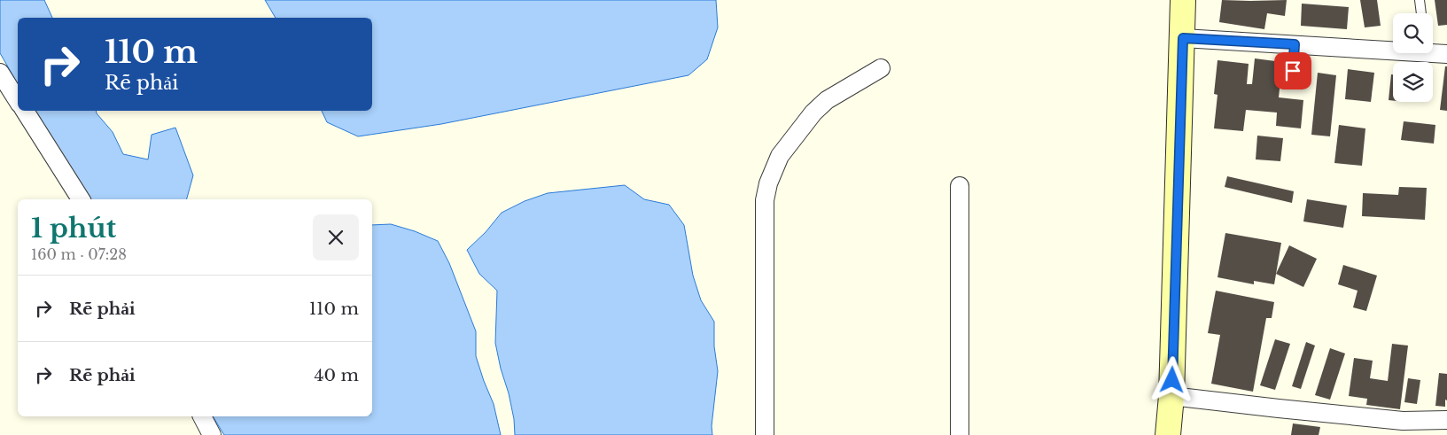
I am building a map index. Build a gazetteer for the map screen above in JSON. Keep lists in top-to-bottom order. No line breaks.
{"page":{"turn":["110 m","Rẽ phải"],"heading":["1 phút","160 m · 07:28"],"list":[{"name":"Rẽ phải","value":"110 m"},{"name":"Rẽ phải","value":"40 m"}]}}
